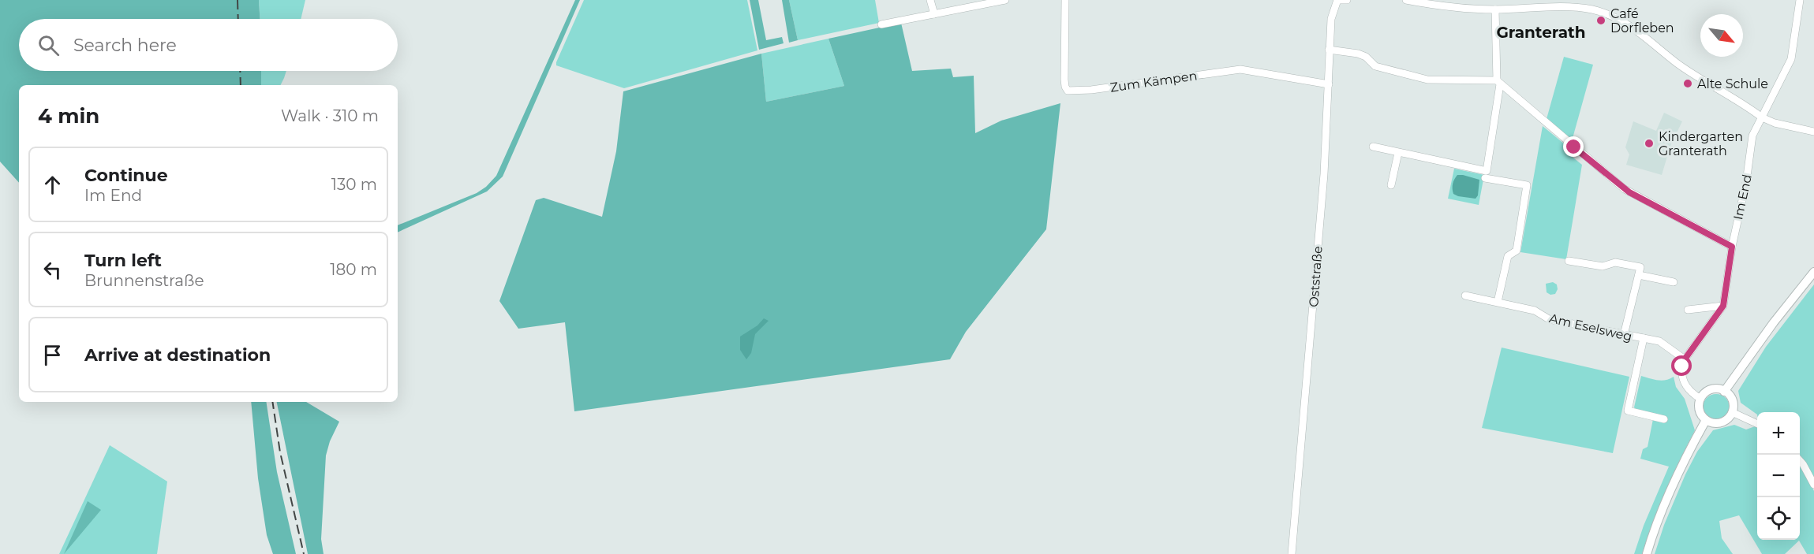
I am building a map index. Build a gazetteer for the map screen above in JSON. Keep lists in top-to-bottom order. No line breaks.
{"streets":{"street":["Zum Kämpen","Im End","Oststraße","Am Eselsweg"]},"crossings":[["Zum Kämpen","Oststraße"],["Im End","Am Eselsweg"]],"districts":["Granterath"],"places":["Café Dorfleben","Alte Schule","Kindergarten Granterath"],"north":"bottom right","page":{"search":"Search here","heading":["4 min","Walk · 310 m"],"list":[["Continue","Im End","130 m"],["Turn left","Brunnenstraße","180 m"],"Arrive at destination"],"map_buttons":["+","−"]}}
